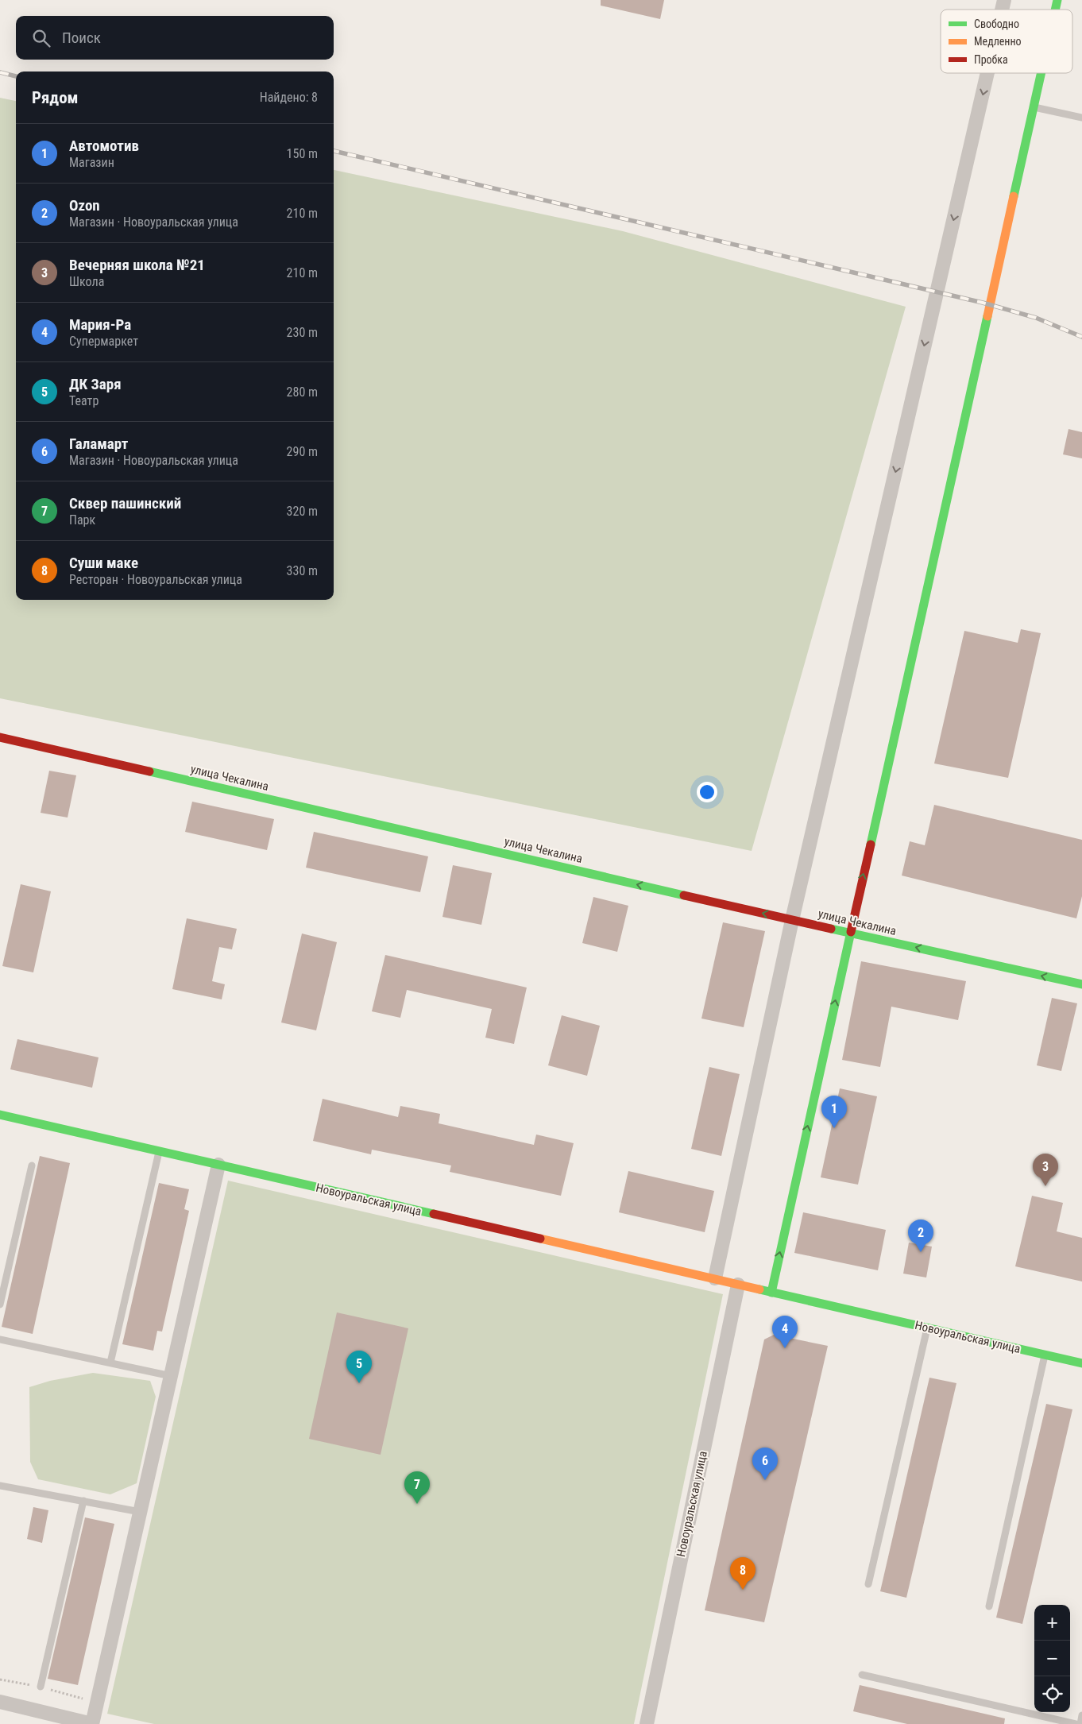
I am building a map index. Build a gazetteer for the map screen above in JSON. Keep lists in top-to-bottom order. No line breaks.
{"streets":{"street":["улица Чекалина","Новоуральская улица"]},"one_way":["улица Чекалина"],"legend":["Свободно","Медленно","Пробка"],"page":{"search":"Поиск","heading":["Рядом","Найдено: 8"],"list":[{"mark":"1","name":"Автомотив","note":"Магазин","value":"150 m"},{"mark":"2","name":"Ozon","note":"Магазин · Новоуральская улица","value":"210 m"},{"mark":"3","name":"Вечерняя школа №21","note":"Школа","value":"210 m"},{"mark":"4","name":"Мария-Ра","note":"Супермаркет","value":"230 m"},{"mark":"5","name":"ДК Заря","note":"Театр","value":"280 m"},{"mark":"6","name":"Галамарт","note":"Магазин · Новоуральская улица","value":"290 m"},{"mark":"7","name":"Сквер пашинский","note":"Парк","value":"320 m"},{"mark":"8","name":"Суши маке","note":"Ресторан · Новоуральская улица","value":"330 m"}],"pins":["1","3","2","4","5","6","7","8"],"map_buttons":["+","−"]}}
